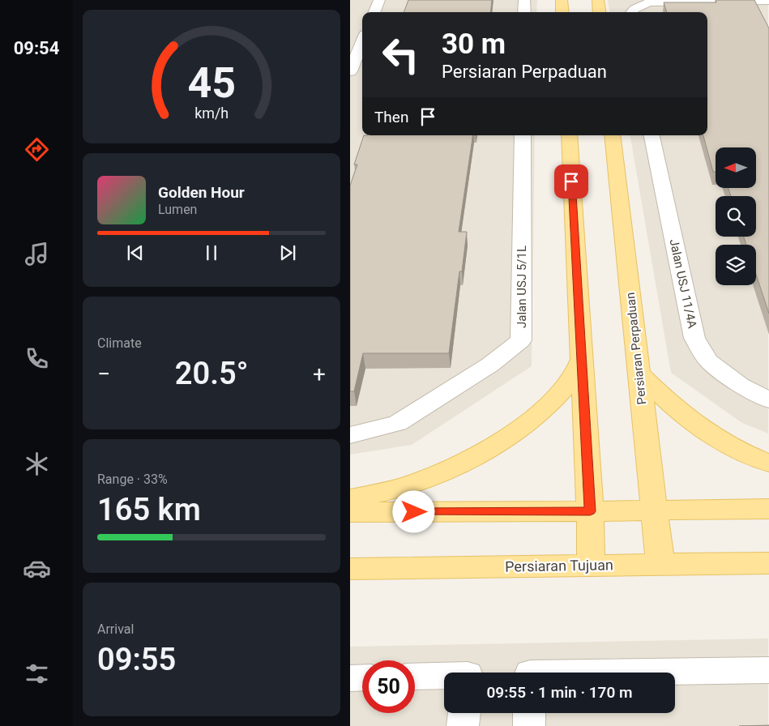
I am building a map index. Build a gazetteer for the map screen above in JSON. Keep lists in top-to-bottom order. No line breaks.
{"streets":{"main road":["Persiaran Perpaduan","Persiaran Tujuan"],"street":["Jalan USJ 11/4A","Jalan USJ 5/1L"]},"crossings":[["Persiaran Perpaduan","Persiaran Tujuan"]],"north":"left","page":{"tabs":"09:54","turn":["30 m","Persiaran Perpaduan"],"then":"Then","song":["Golden Hour","Lumen"],"tile":["Climate",["Range · 33%","165 km"],["Arrival","09:55"]],"heat":["−","20.5°","+"],"limit":"50","trip":"09:55 · 1 min · 170 m","gauge":["45","km/h"]}}
